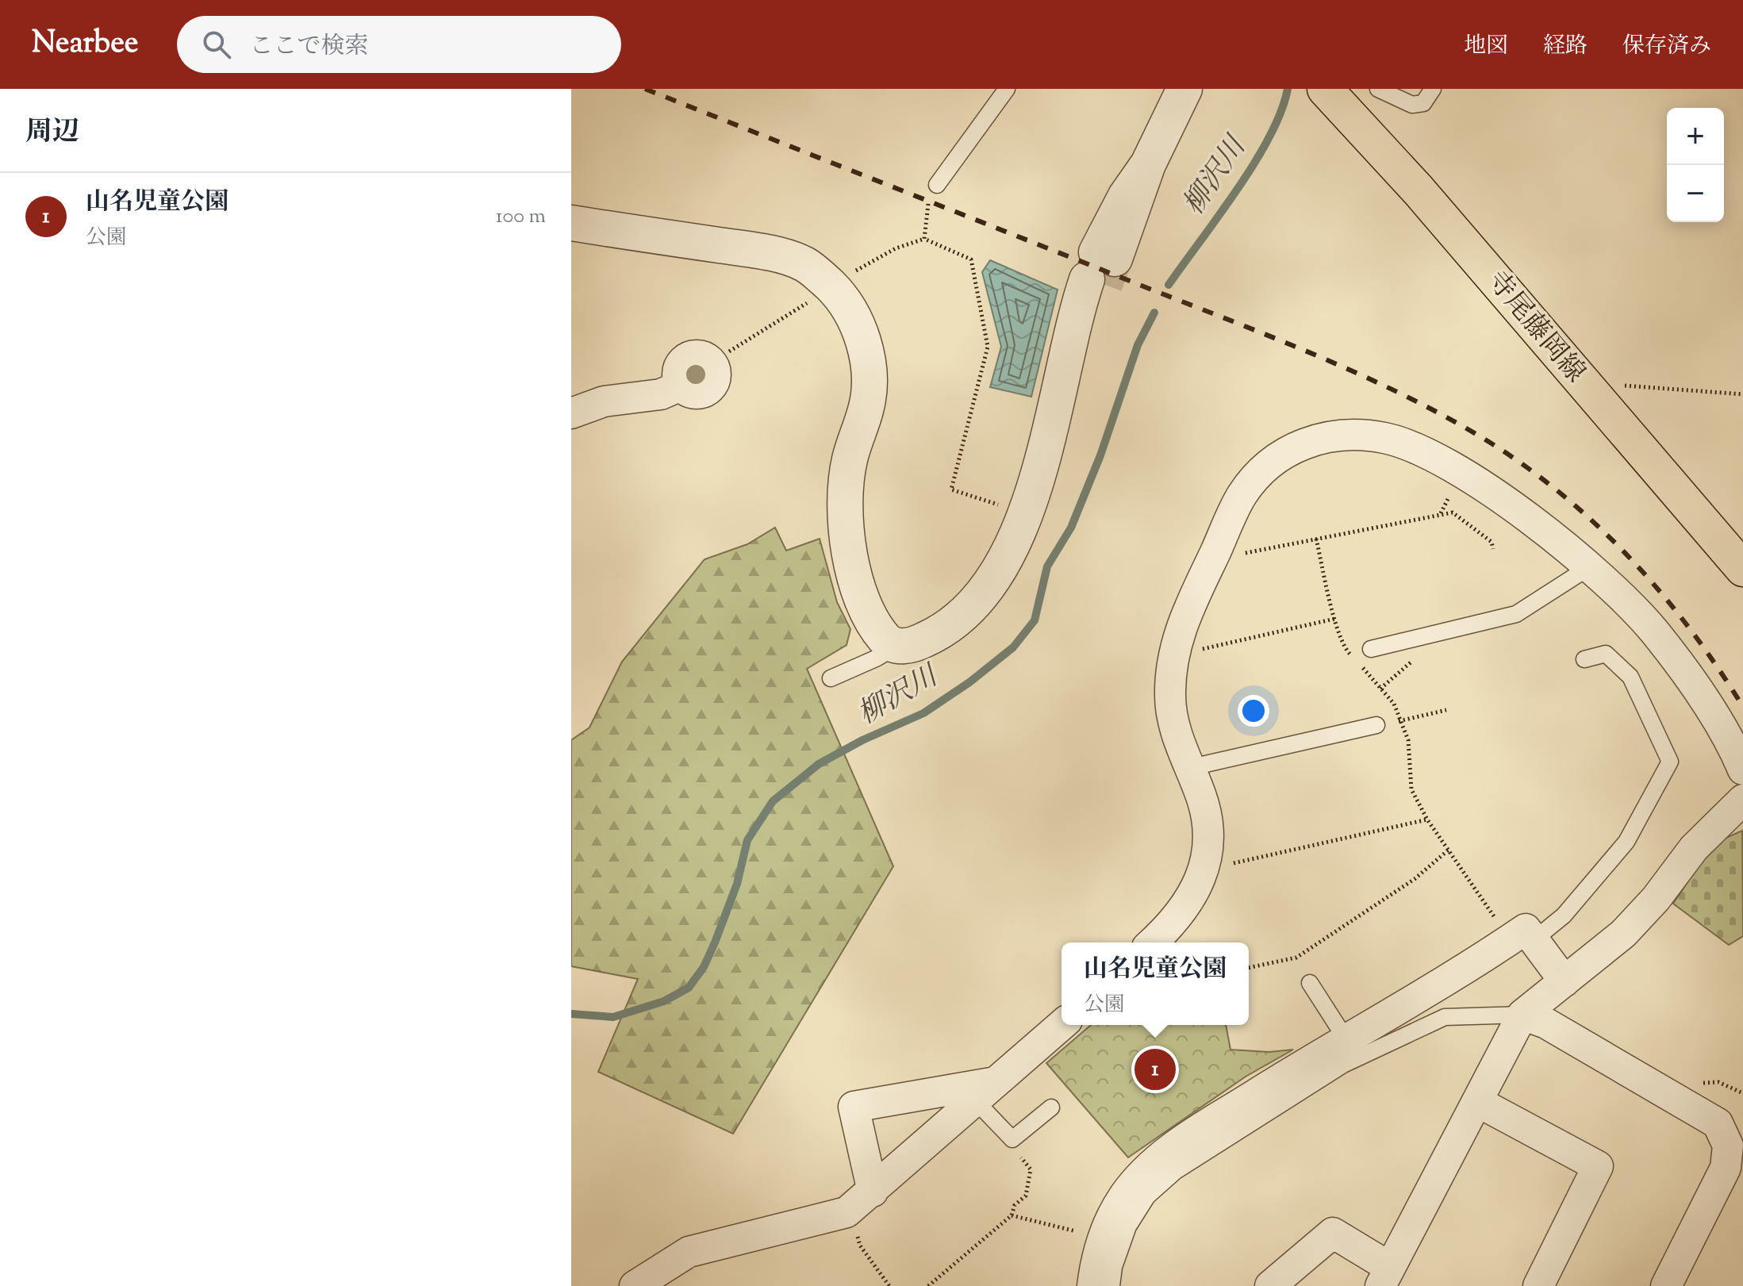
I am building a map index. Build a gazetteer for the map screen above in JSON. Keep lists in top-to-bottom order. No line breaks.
{"streets":{"main road":["寺尾藤岡線"]},"water":["柳沢川"],"page":{"header":"Nearbee","search":"ここで検索","nav":["地図","経路","保存済み"],"heading":"周辺","map_buttons":["+","−"],"list":[{"mark":"1","name":"山名児童公園","note":"公園","value":"100 m"}],"popup":["山名児童公園","公園"],"pins":"1"}}
